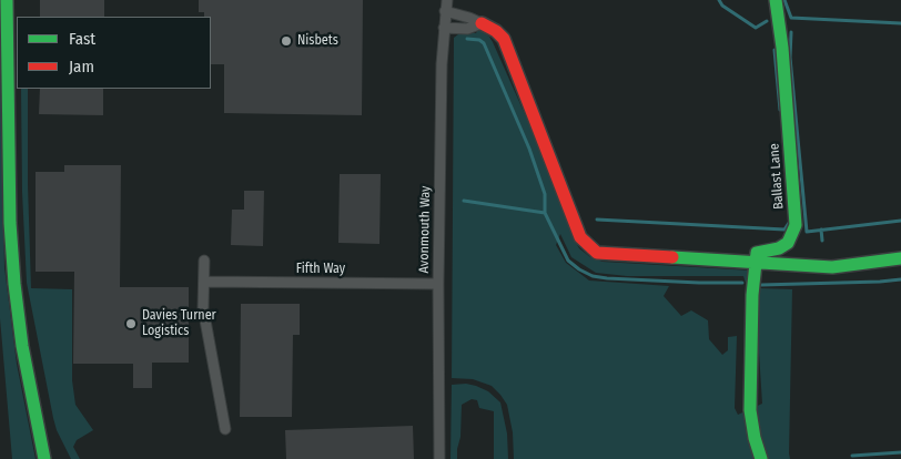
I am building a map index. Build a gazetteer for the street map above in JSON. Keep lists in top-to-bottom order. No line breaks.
{"streets":{"main road":["Ballast Lane"],"street":["Avonmouth Way","Fifth Way"]},"crossings":[["Avonmouth Way","Fifth Way"]],"places":["Nisbets","Davies Turner Logistics"],"legend":["Fast","Jam"]}
